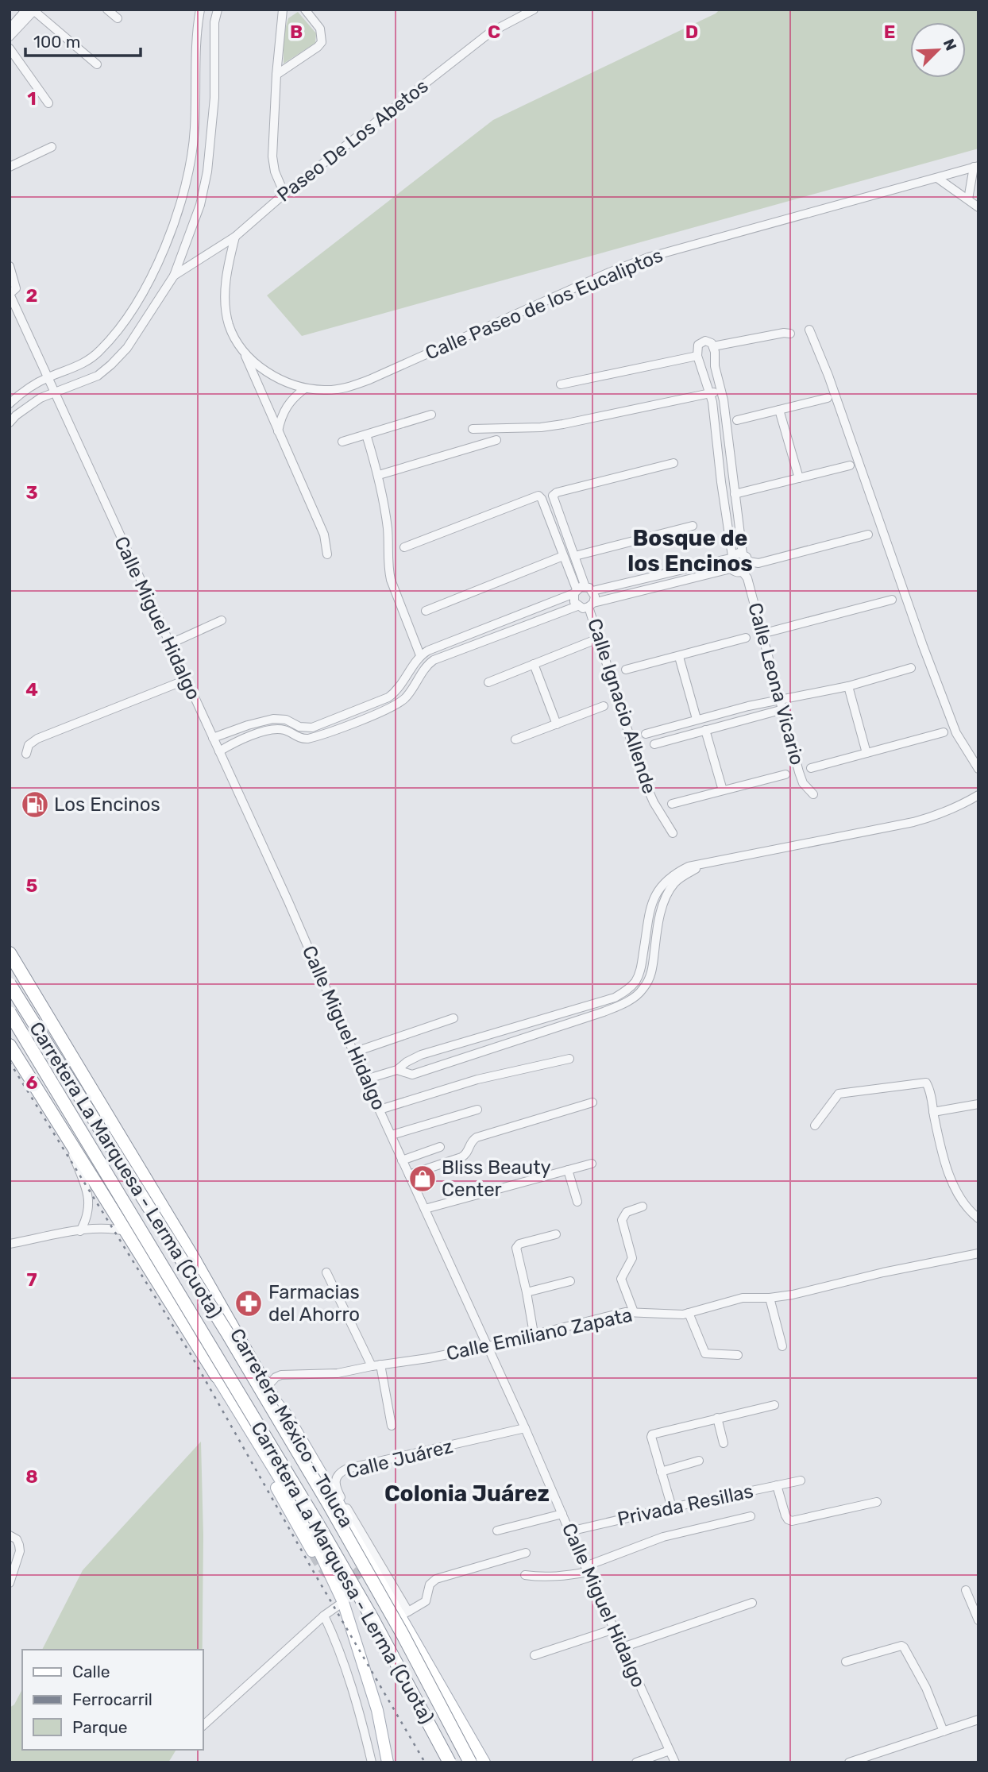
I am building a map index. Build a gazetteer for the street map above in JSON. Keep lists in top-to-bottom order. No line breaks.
{"streets":{"highway":["Carretera La Marquesa - Lerma (Cuota)","Carretera México - Toluca"],"street":["Paseo De Los Abetos","Calle Paseo de los Eucaliptos","Calle Miguel Hidalgo","Calle Leona Vicario","Calle Ignacio Allende","Calle Emiliano Zapata","Calle Juárez","Privada Resillas"]},"crossings":[["Paseo De Los Abetos","Calle Paseo de los Eucaliptos"],["Calle Miguel Hidalgo","Calle Emiliano Zapata"],["Calle Miguel Hidalgo","Calle Juárez"],["Calle Miguel Hidalgo","Privada Resillas"],["Calle Emiliano Zapata","Carretera México - Toluca"],["Carretera México - Toluca","Calle Juárez"]],"districts":["Bosque de los Encinos","Colonia Juárez"],"places":{"fuel station":["Los Encinos"],"shop":["Bliss Beauty Center"],"pharmacy":["Farmacias del Ahorro"]},"legend":["Calle","Ferrocarril","Parque"],"scale_bar":"100 m","north":"top right","grid":{"columns":["B","C","D","E"],"rows":["1","2","3","4","5","6","7","8"]}}
